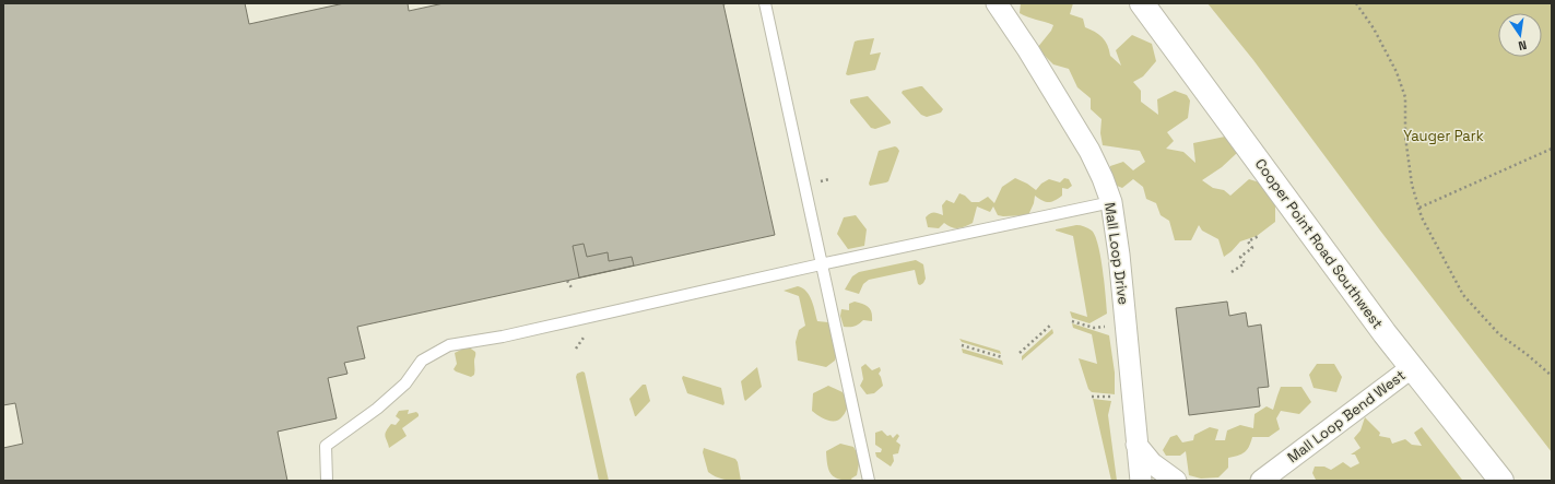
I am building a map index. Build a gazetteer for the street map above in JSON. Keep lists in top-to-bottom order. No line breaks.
{"streets":{"main road":["Cooper Point Road Southwest"],"street":["Mall Loop Drive","Mall Loop Bend West"]},"crossings":[["Cooper Point Road Southwest","Mall Loop Bend West"]],"parks":["Yauger Park"],"north":"bottom"}
